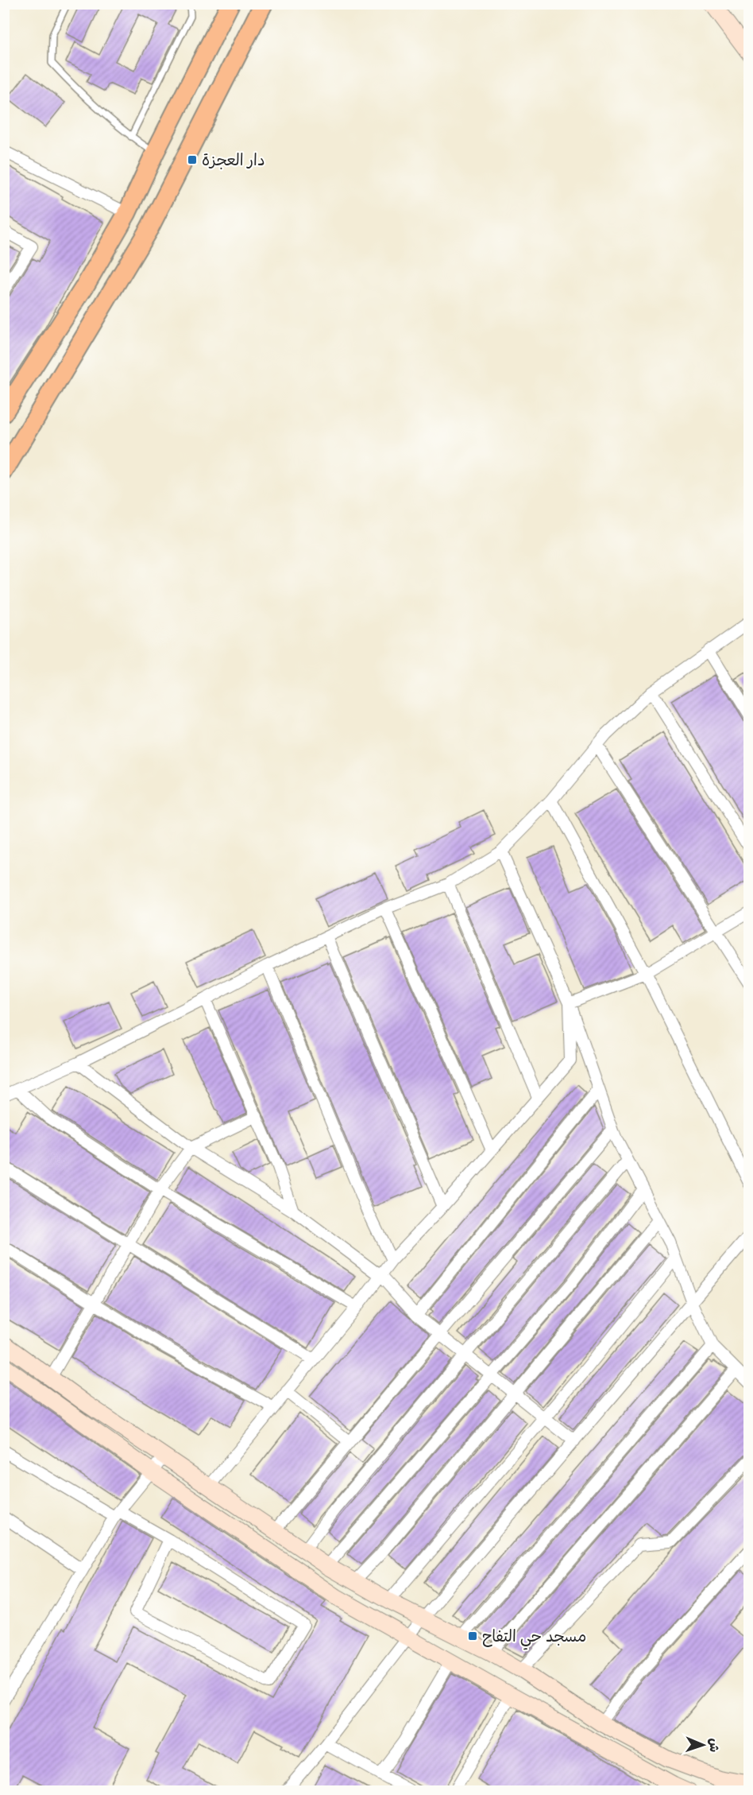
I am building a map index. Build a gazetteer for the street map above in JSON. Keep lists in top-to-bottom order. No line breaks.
{"places":{"transit":["دار العجزة","مسجد حي التفاح"]},"north":"right"}
